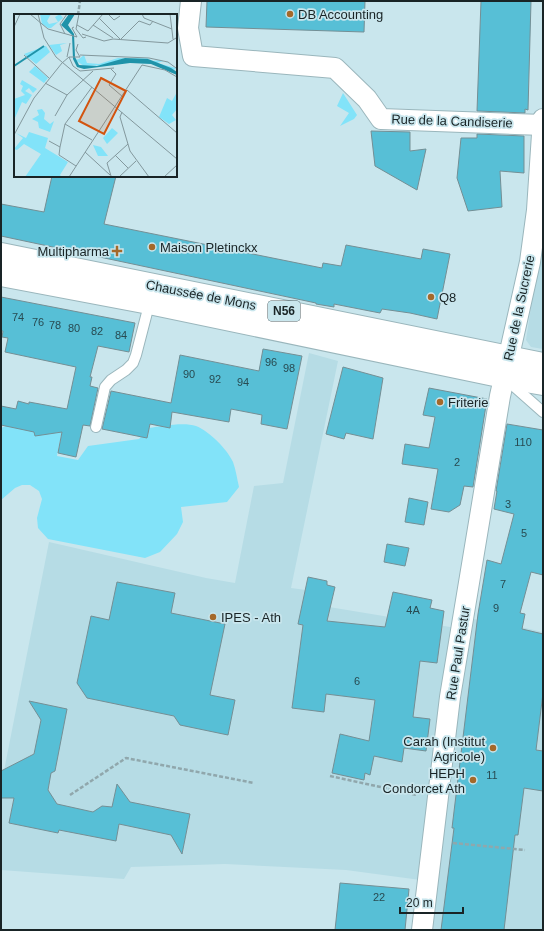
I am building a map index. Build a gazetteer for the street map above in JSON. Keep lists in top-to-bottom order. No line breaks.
{"streets":{"main road":["Chaussée de Mons","N56"],"street":["Rue de la Candiserie","Rue de la Sucrerie","Rue Paul Pastur"]},"crossings":[["Rue de la Candiserie","Rue de la Sucrerie"],["Chaussée de Mons","Rue de la Sucrerie"],["Chaussée de Mons","Rue Paul Pastur"],["Rue de la Sucrerie","Rue Paul Pastur"]],"places":{"other":["DB Accounting","Maison Pletinckx","Q8","Friterie","IPES - Ath","Carah (Institut Agricole)","HEPH Condorcet Ath"],"health":["Multipharma"]},"house_numbers":["74","76","78","80","82","84","96","98","90","92","94","110","2","3","5","7","9","4A","6","11","22"],"scale_bar":"20 m"}
